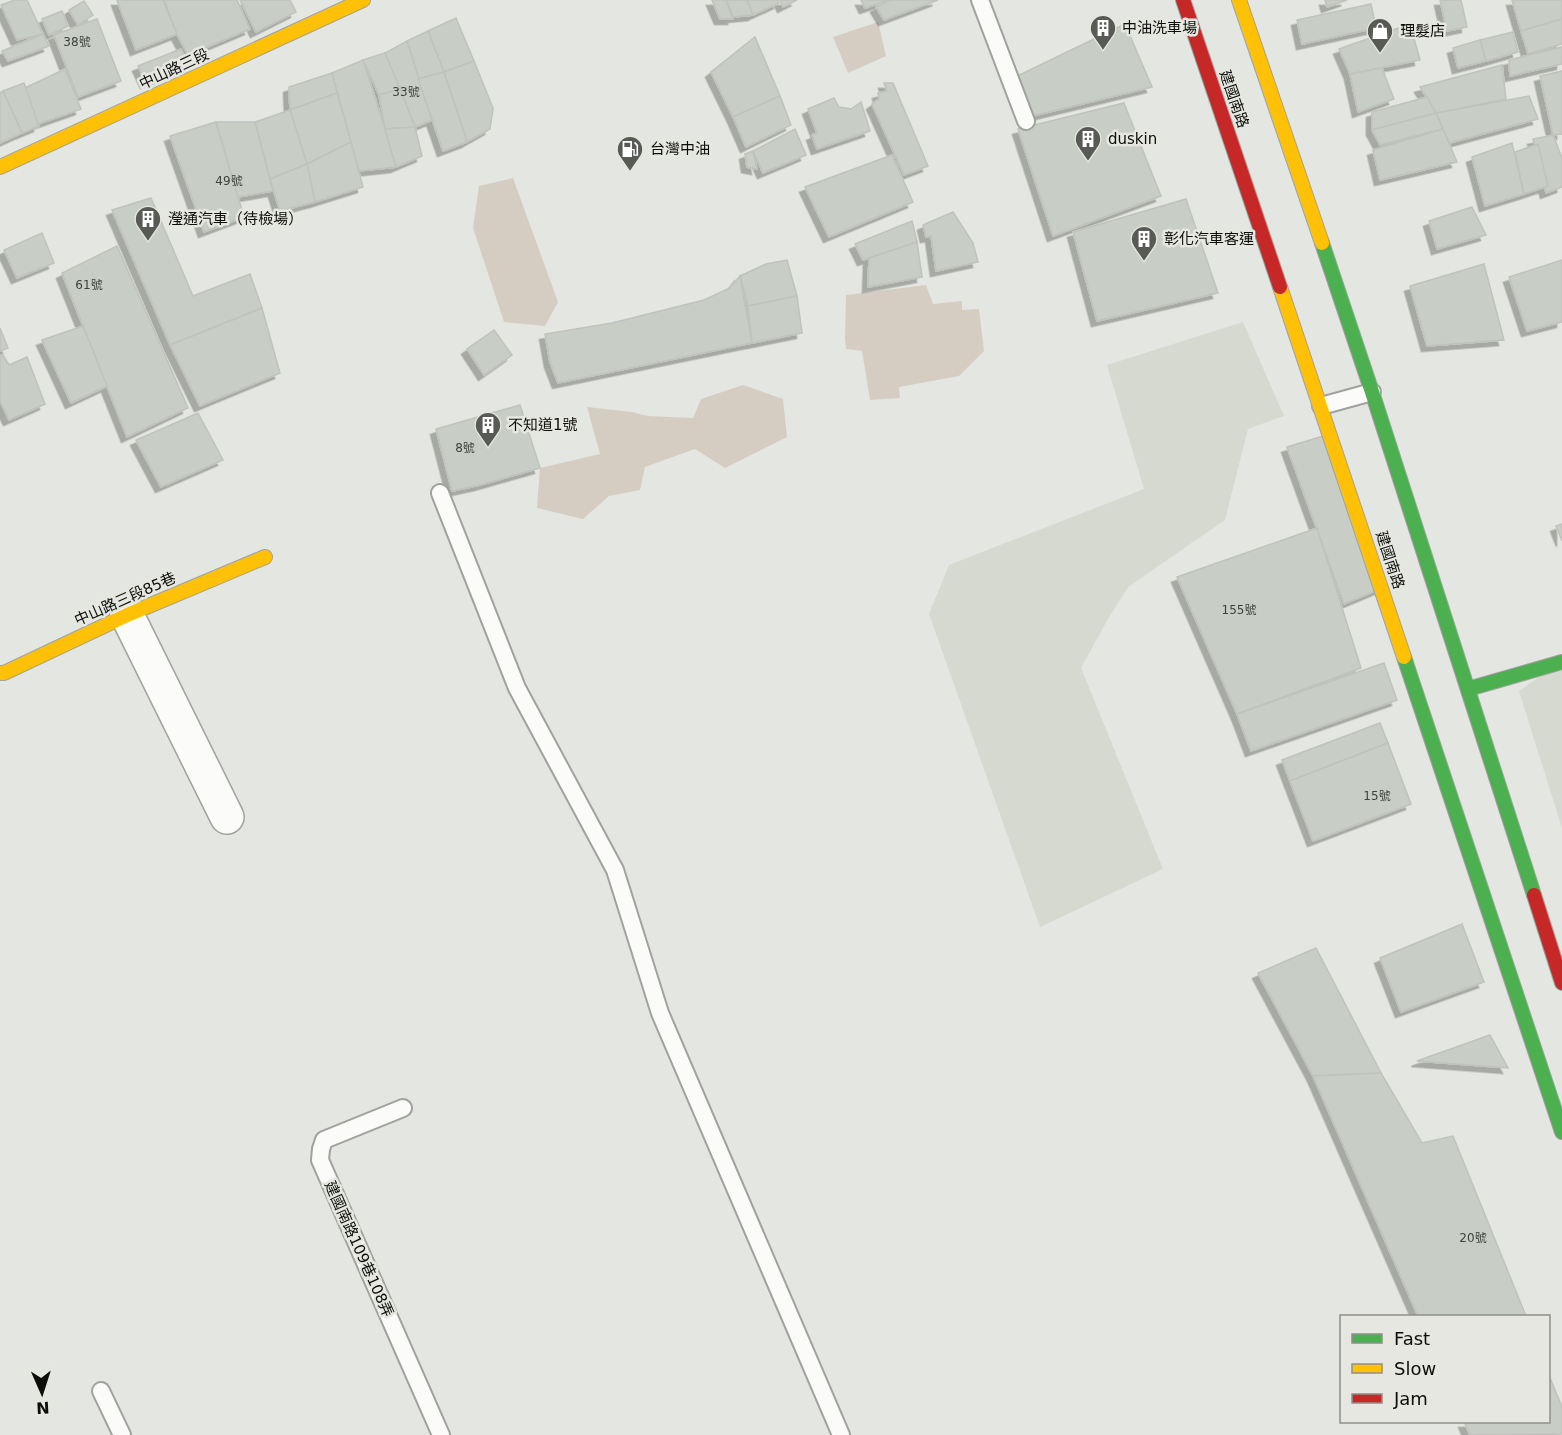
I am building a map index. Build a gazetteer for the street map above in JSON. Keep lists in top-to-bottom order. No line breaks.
{"streets":{"street":["中山路三段","建國南路","中山路三段85巷"],"lane":["建國南路109巷108弄"]},"places":{"building":["中油洗車場","duskin","瀅通汽車（待檢場）","彰化汽車客運","不知道1號"],"shop":["理髮店"],"fuel station":["台灣中油"]},"house_numbers":["38號","33號","49號","61號","8號","155號","15號","20號"],"legend":["Fast","Slow","Jam"],"north":"bottom"}
